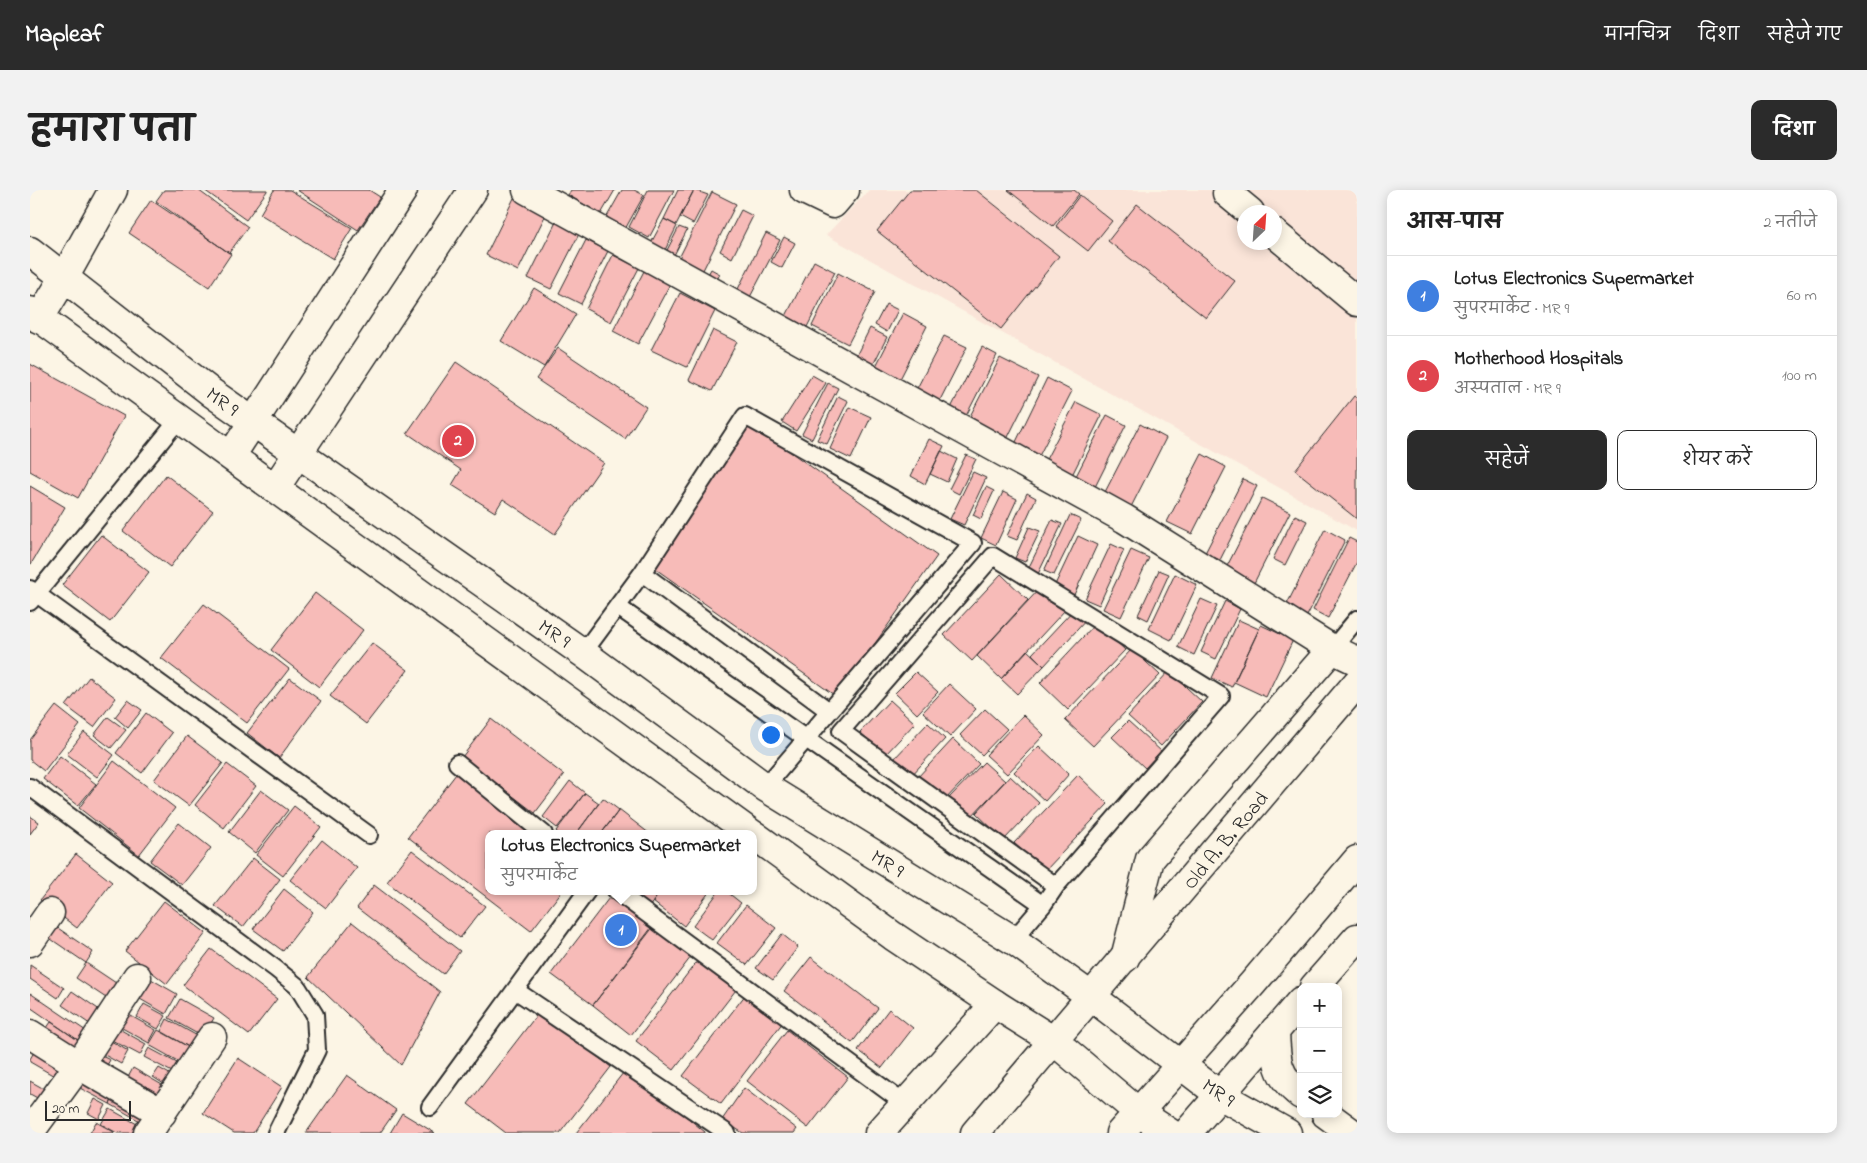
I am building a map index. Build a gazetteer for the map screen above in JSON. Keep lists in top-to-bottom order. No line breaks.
{"streets":{"street":["MR 9","Old A. B. Road"]},"crossings":[["MR 9","Old A. B. Road"]],"scale_bar":"20 m","north":"top right","page":{"header":"Mapleaf","nav":["मानचित्र","दिशा","सहेजे गए"],"title":"हमारा पता","buttons":["दिशा",["सहेजें","शेयर करें"]],"heading":["आस-पास","2 नतीजे"],"list":[{"mark":"1","name":"Lotus Electronics Supermarket","note":"सुपरमार्केट · MR 9","value":"60 m"},{"mark":"2","name":"Motherhood Hospitals","note":"अस्पताल · MR 9","value":"100 m"}],"pins":["2","1"],"popup":["Lotus Electronics Supermarket","सुपरमार्केट"],"map_buttons":["+","−"],"scale":"20 m"}}
